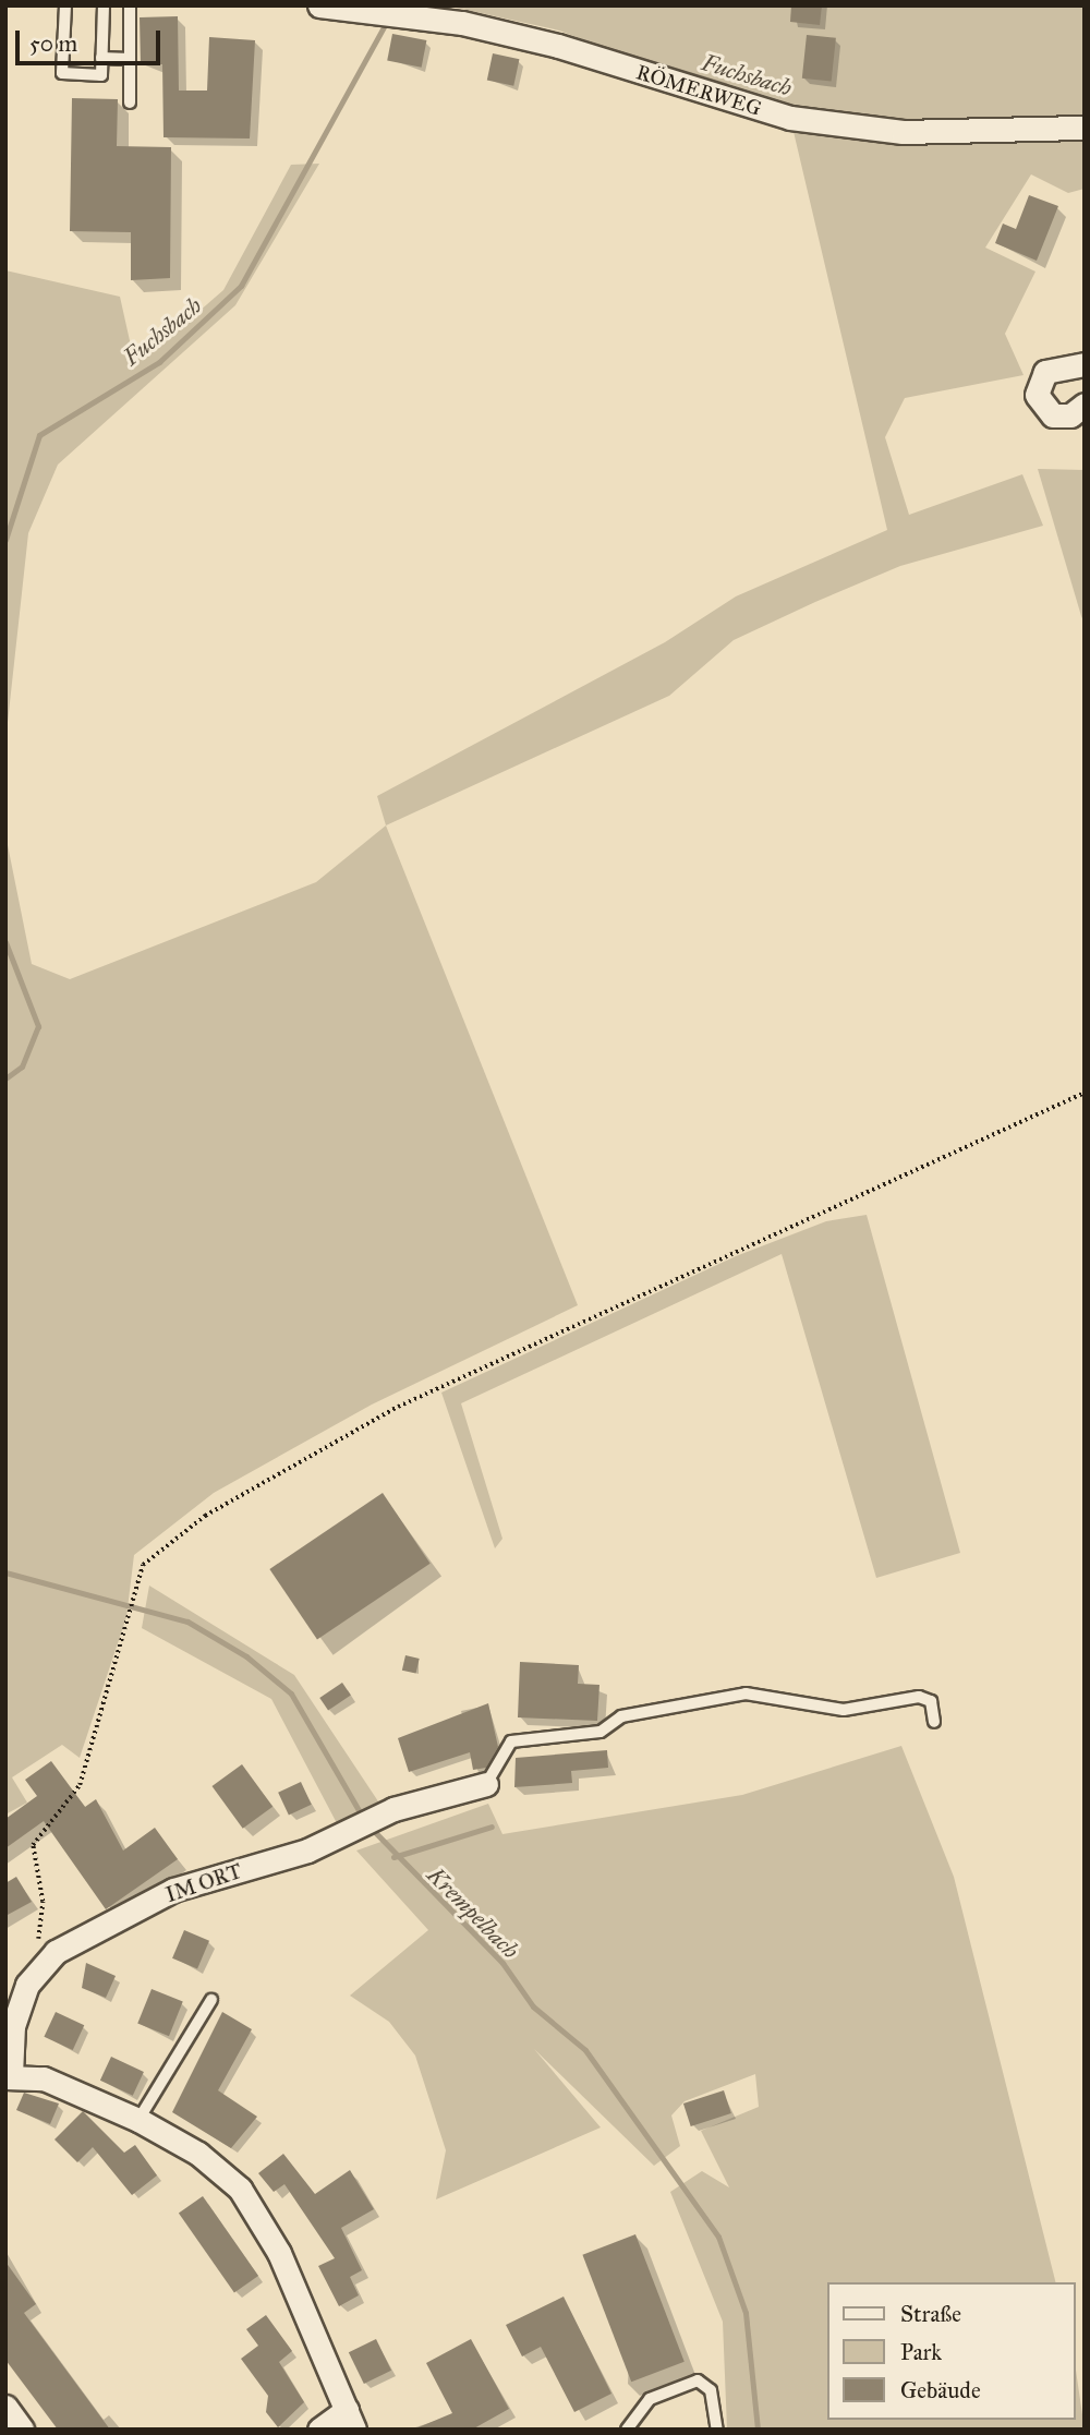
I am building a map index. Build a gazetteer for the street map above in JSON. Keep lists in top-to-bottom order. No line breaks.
{"streets":{"street":["RÖMERWEG","IM ORT"]},"water":["Fuchsbach","Krempelbach"],"legend":["Straße","Park","Gebäude"],"scale_bar":"50 m"}
